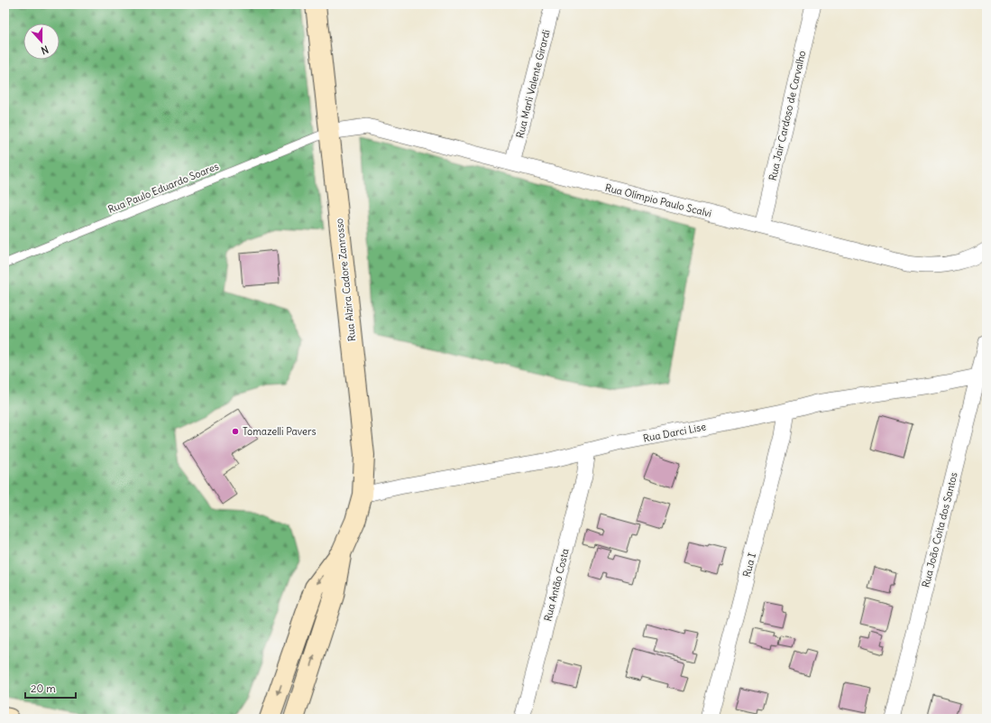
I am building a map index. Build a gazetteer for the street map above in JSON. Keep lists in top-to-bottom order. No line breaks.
{"streets":{"street":["Rua Marli Valente Girardi","Rua Jair Cardoso de Carvalho","Rua Olímpio Paulo Scalvi","Rua Alzira Cadore Zanrosso","Rua Darci Lise","Rua João Coita dos Santos","Rua I","Rua Antão Costa"],"lane":["Rua Paulo Eduardo Soares"]},"crossings":[["Rua Marli Valente Girardi","Rua Olímpio Paulo Scalvi"],["Rua Jair Cardoso de Carvalho","Rua Olímpio Paulo Scalvi"],["Rua Paulo Eduardo Soares","Rua Olímpio Paulo Scalvi"],["Rua Paulo Eduardo Soares","Rua Alzira Cadore Zanrosso"],["Rua Olímpio Paulo Scalvi","Rua Alzira Cadore Zanrosso"],["Rua Alzira Cadore Zanrosso","Rua Darci Lise"],["Rua Darci Lise","Rua João Coita dos Santos"],["Rua Darci Lise","Rua I"],["Rua Darci Lise","Rua Antão Costa"]],"places":["Tomazelli Pavers"],"scale_bar":"20 m","north":"bottom"}
